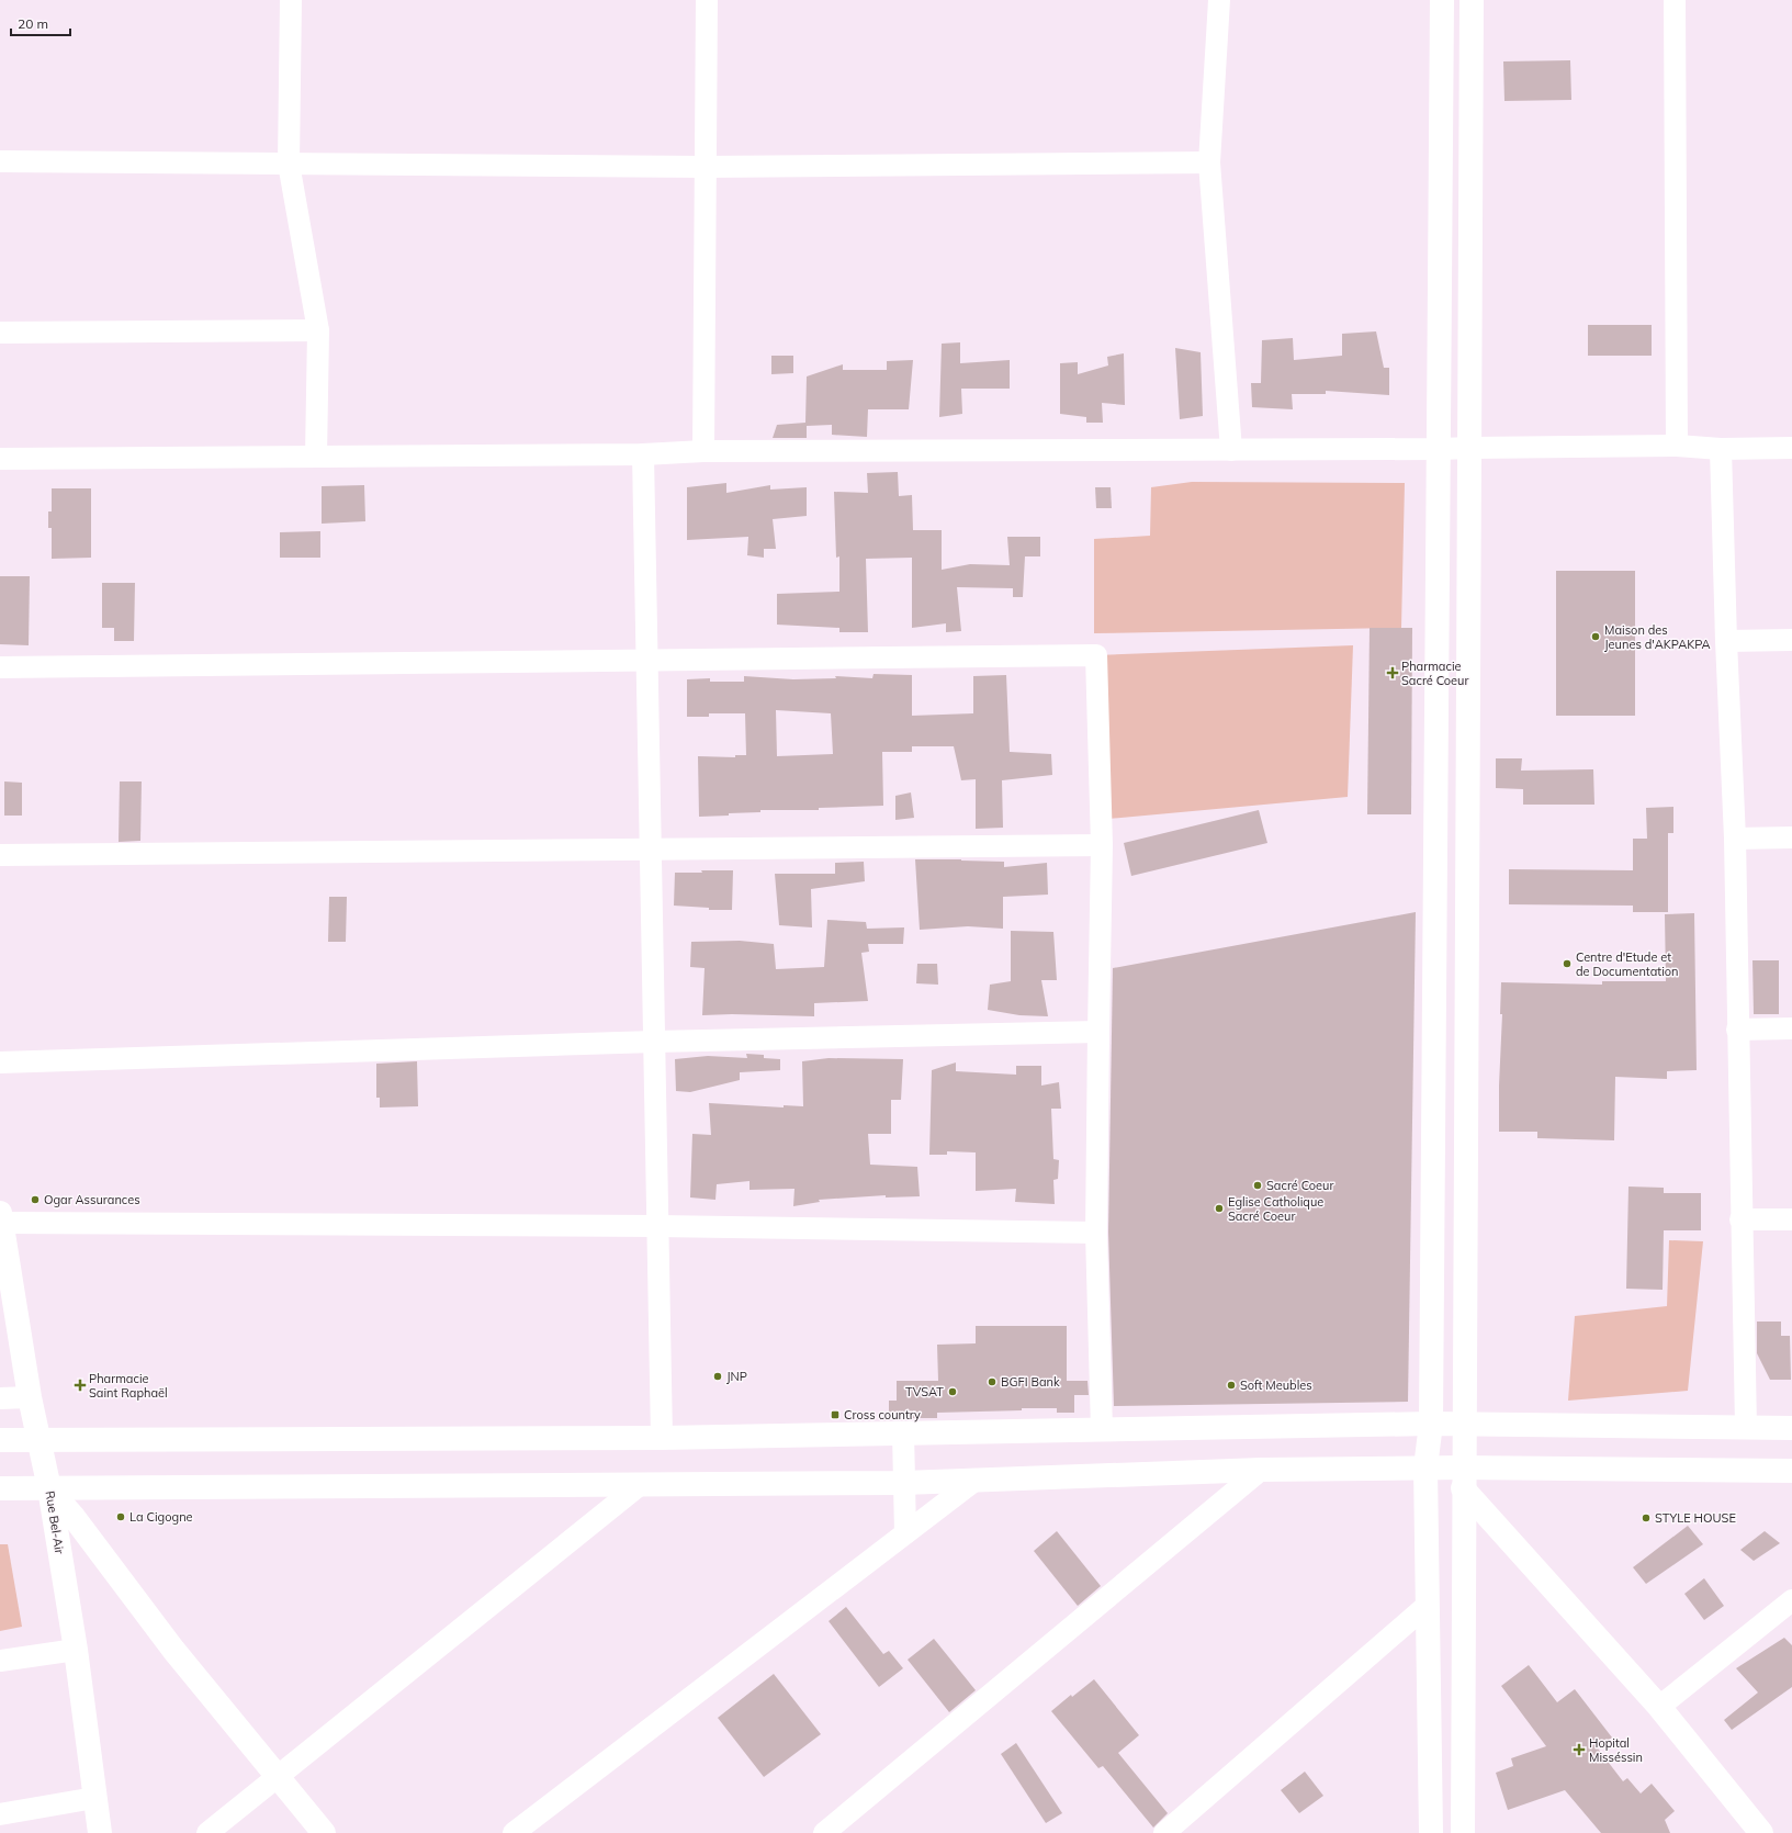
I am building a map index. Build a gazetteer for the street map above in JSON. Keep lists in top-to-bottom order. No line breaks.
{"streets":{"main road":["Rue Bel-Air"]},"places":{"other":["Maison des Jeunes d'AKPAKPA","Centre d'Etude et de Documentation","Sacré Coeur","Ogar Assurances","Eglise Catholique Sacré Coeur","JNP","BGFI Bank","Soft Meubles","TVSAT","La Cigogne","STYLE HOUSE"],"health":["Pharmacie Sacré Coeur","Pharmacie Saint Raphaël","Hopital Misséssin"],"transit":["Cross country"]},"scale_bar":"20 m"}
